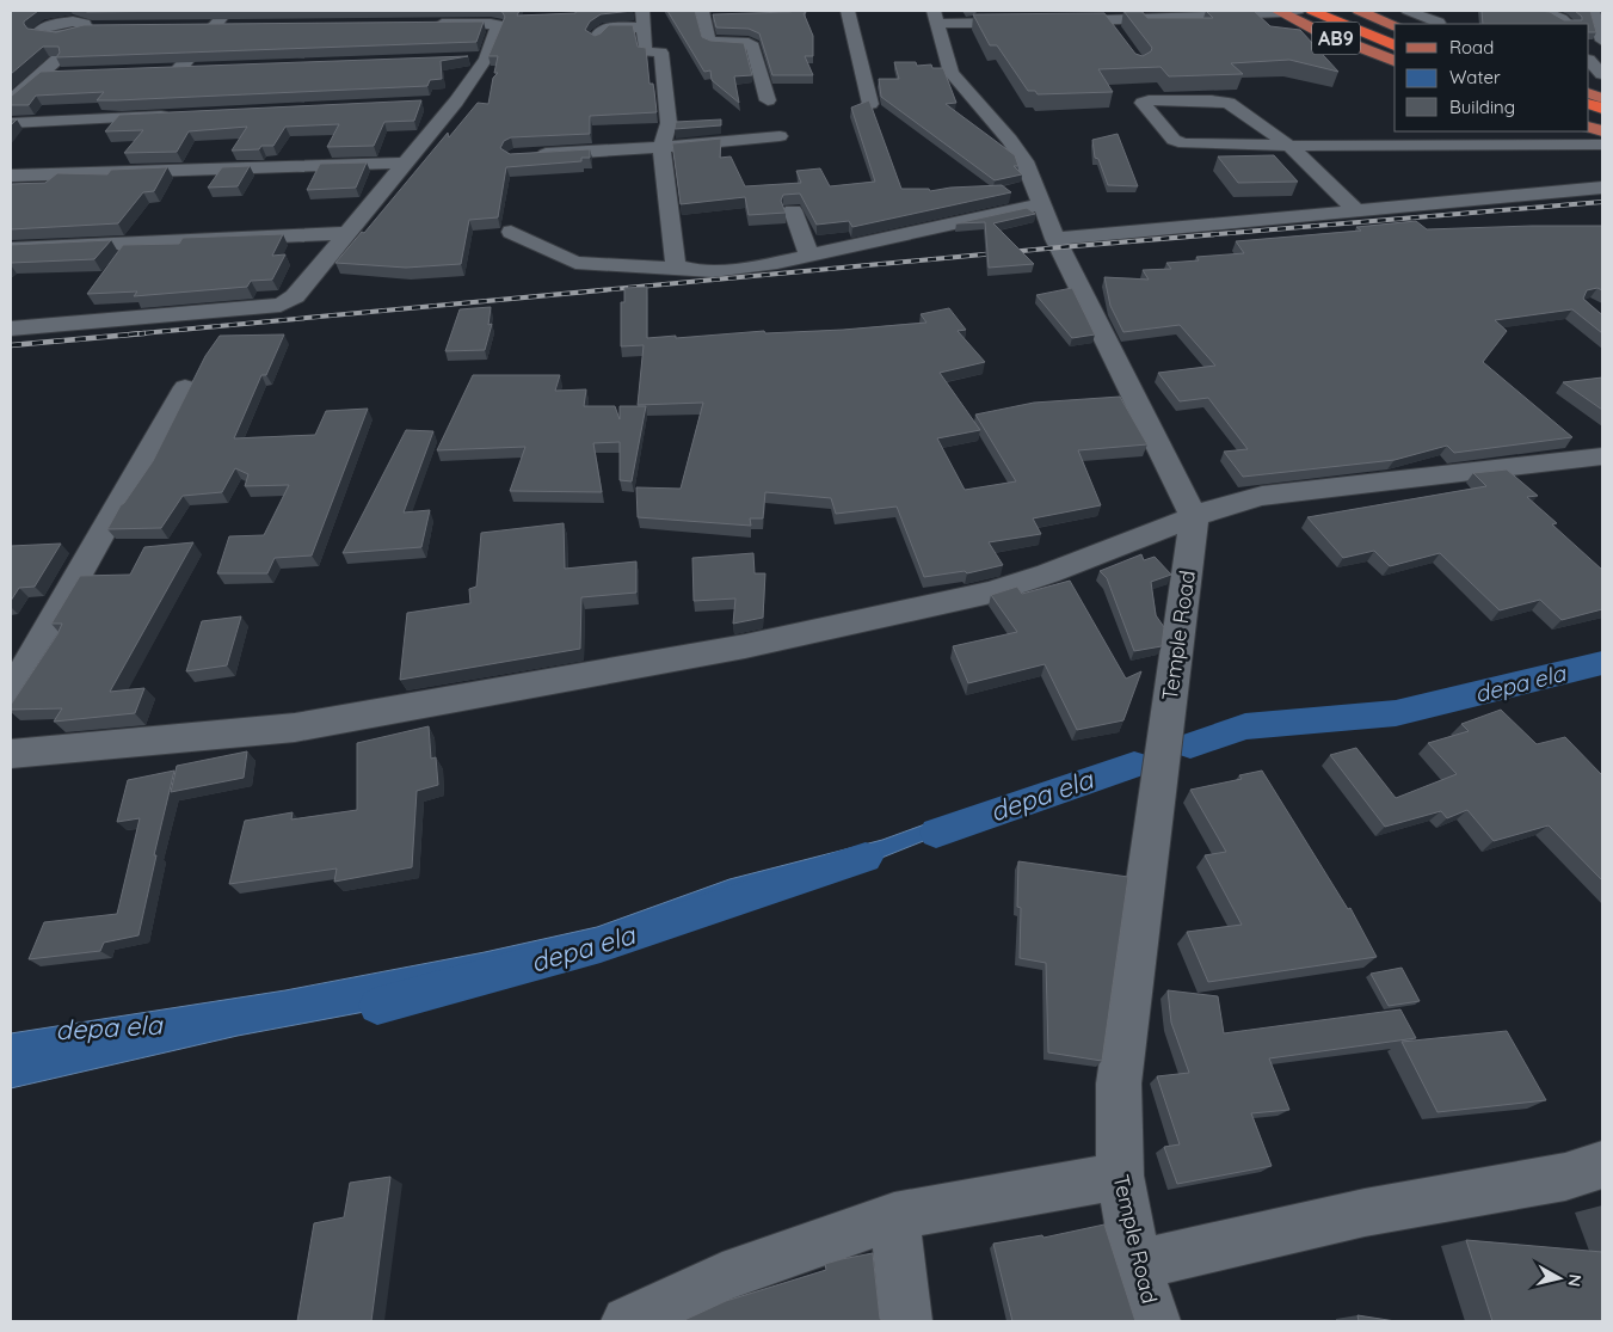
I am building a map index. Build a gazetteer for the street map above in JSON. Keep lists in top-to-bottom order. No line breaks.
{"streets":{"main road":["AB9"],"street":["Temple Road"]},"water":["depa ela"],"legend":["Road","Water","Building"],"north":"right"}
